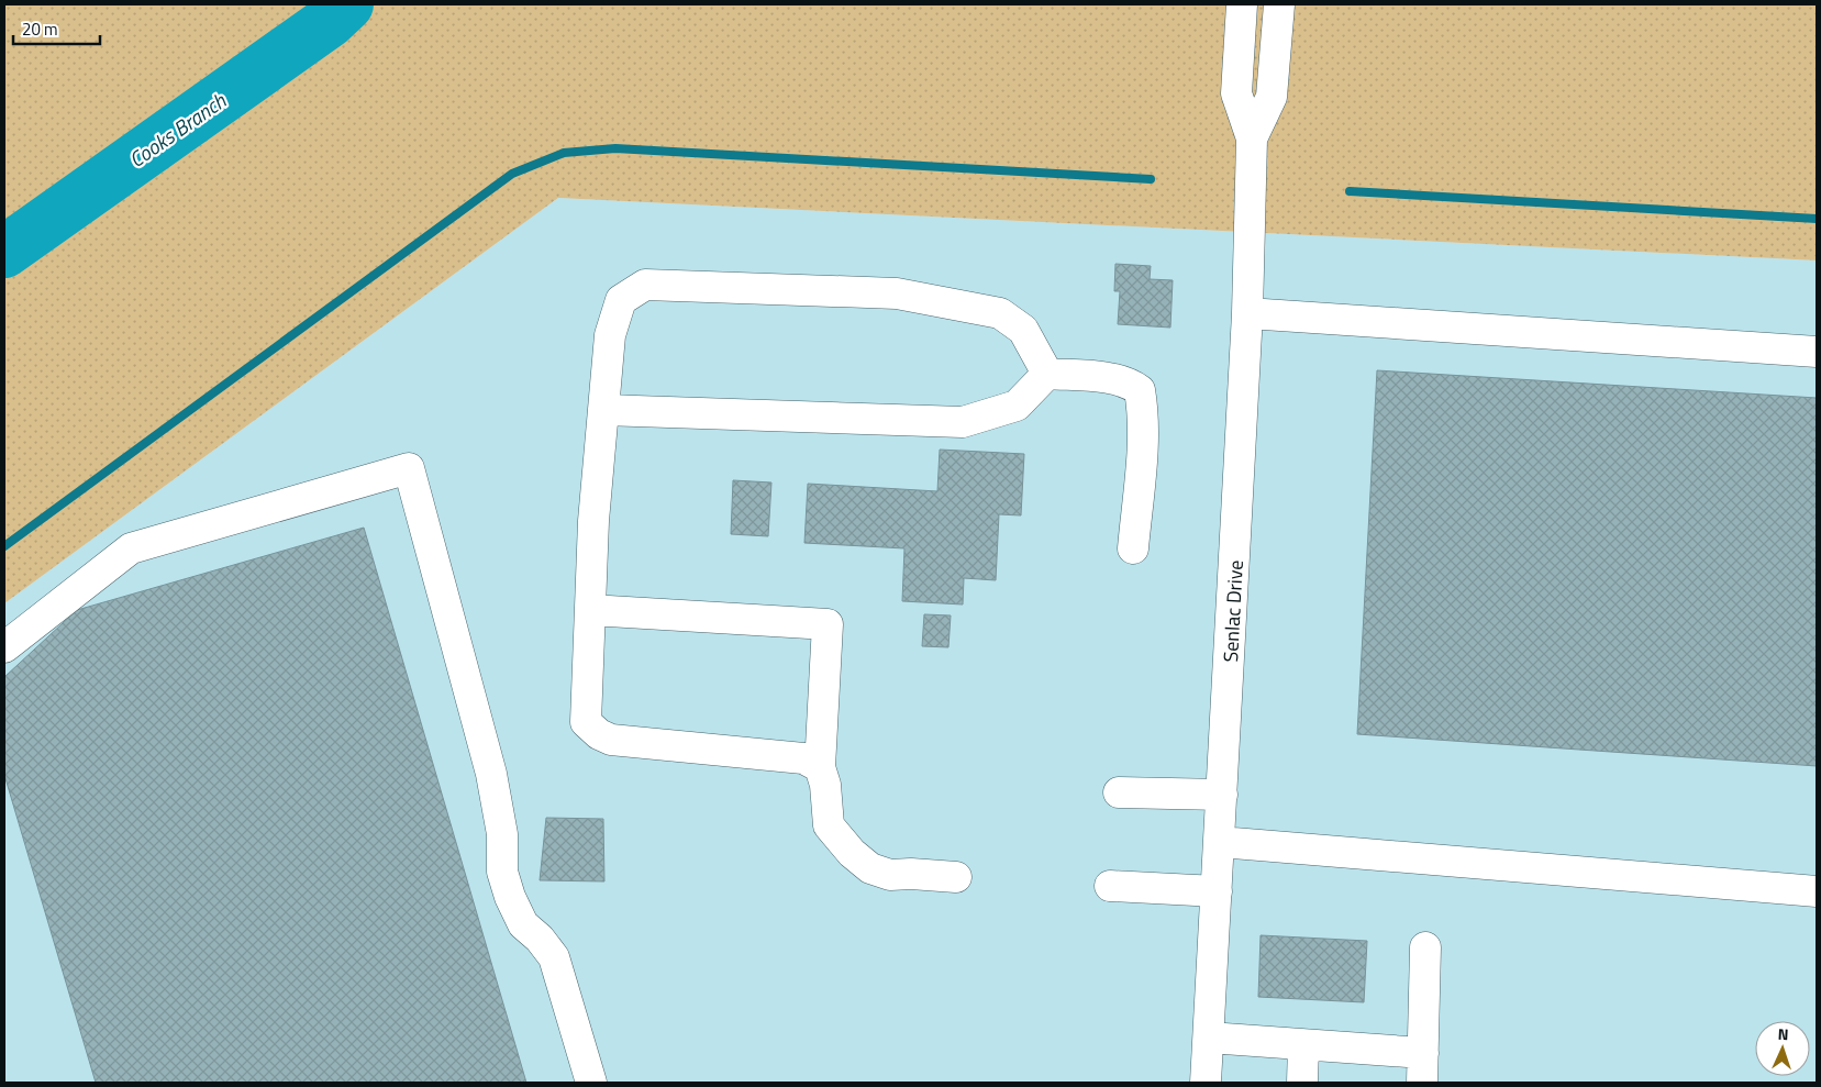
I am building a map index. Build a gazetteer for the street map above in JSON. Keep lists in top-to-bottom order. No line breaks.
{"streets":{"street":["Senlac Drive"]},"water":["Cooks Branch"],"scale_bar":"20 m","north":"top"}
